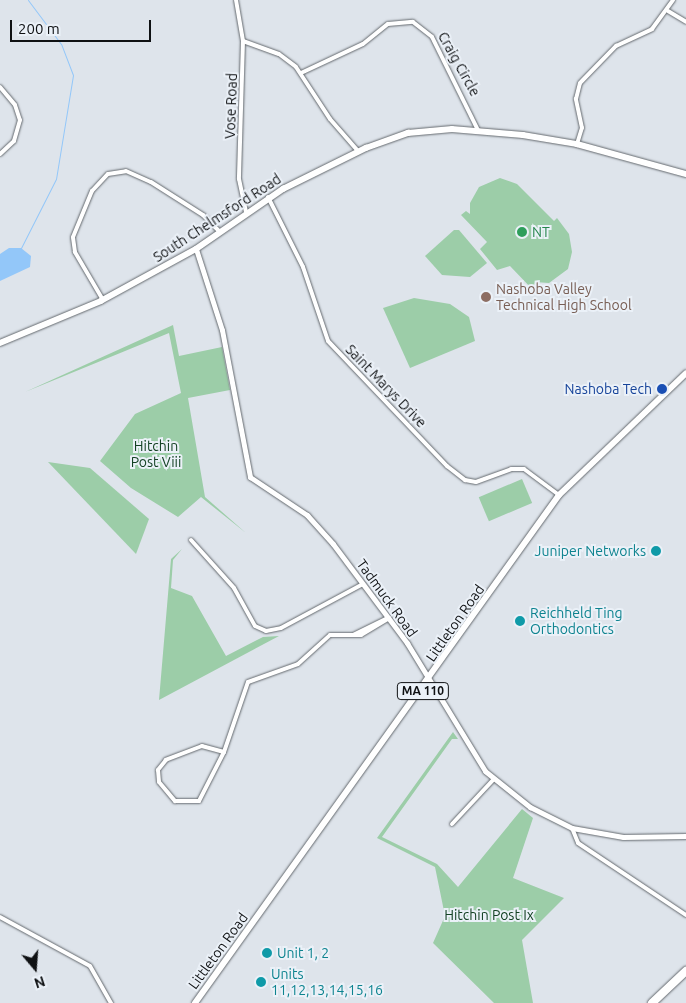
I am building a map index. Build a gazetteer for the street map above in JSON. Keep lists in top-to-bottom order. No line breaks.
{"streets":{"main road":["South Chelmsford Road","Littleton Road","MA 110"],"street":["Craig Circle","Vose Road","Saint Marys Drive","Tadmuck Road"]},"crossings":[["Craig Circle","South Chelmsford Road"],["Vose Road","South Chelmsford Road"],["South Chelmsford Road","Saint Marys Drive"],["South Chelmsford Road","Tadmuck Road"],["Saint Marys Drive","Littleton Road"],["Tadmuck Road","Littleton Road"]],"parks":["Hitchin Post Viii","Hitchin Post Ix"],"places":["NT","Nashoba Valley Technical High School","Nashoba Tech","Juniper Networks","Reichheld Ting Orthodontics","Unit 1, 2","Units 11,12,13,14,15,16"],"scale_bar":"200 m","north":"bottom"}
